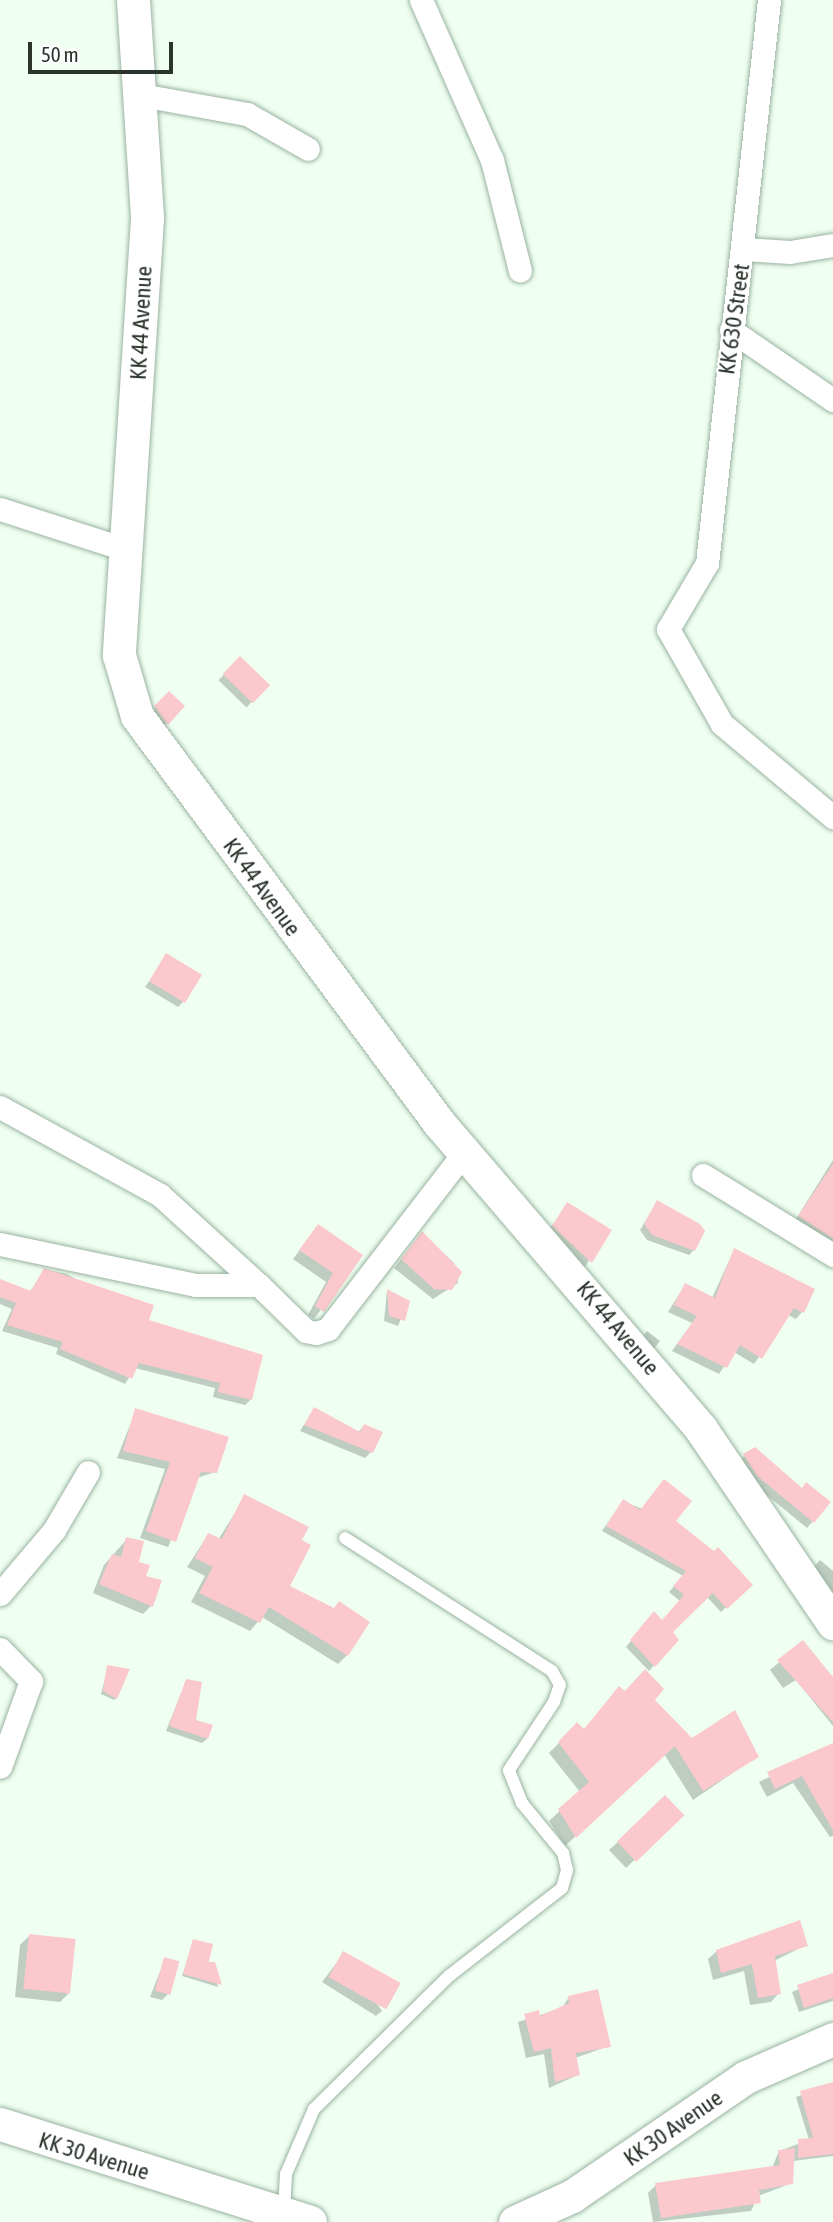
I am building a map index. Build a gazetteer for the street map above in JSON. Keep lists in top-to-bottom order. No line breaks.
{"streets":{"main road":["KK 44 Avenue","KK 30 Avenue"],"street":["KK 630 Street"]},"scale_bar":"50 m"}
